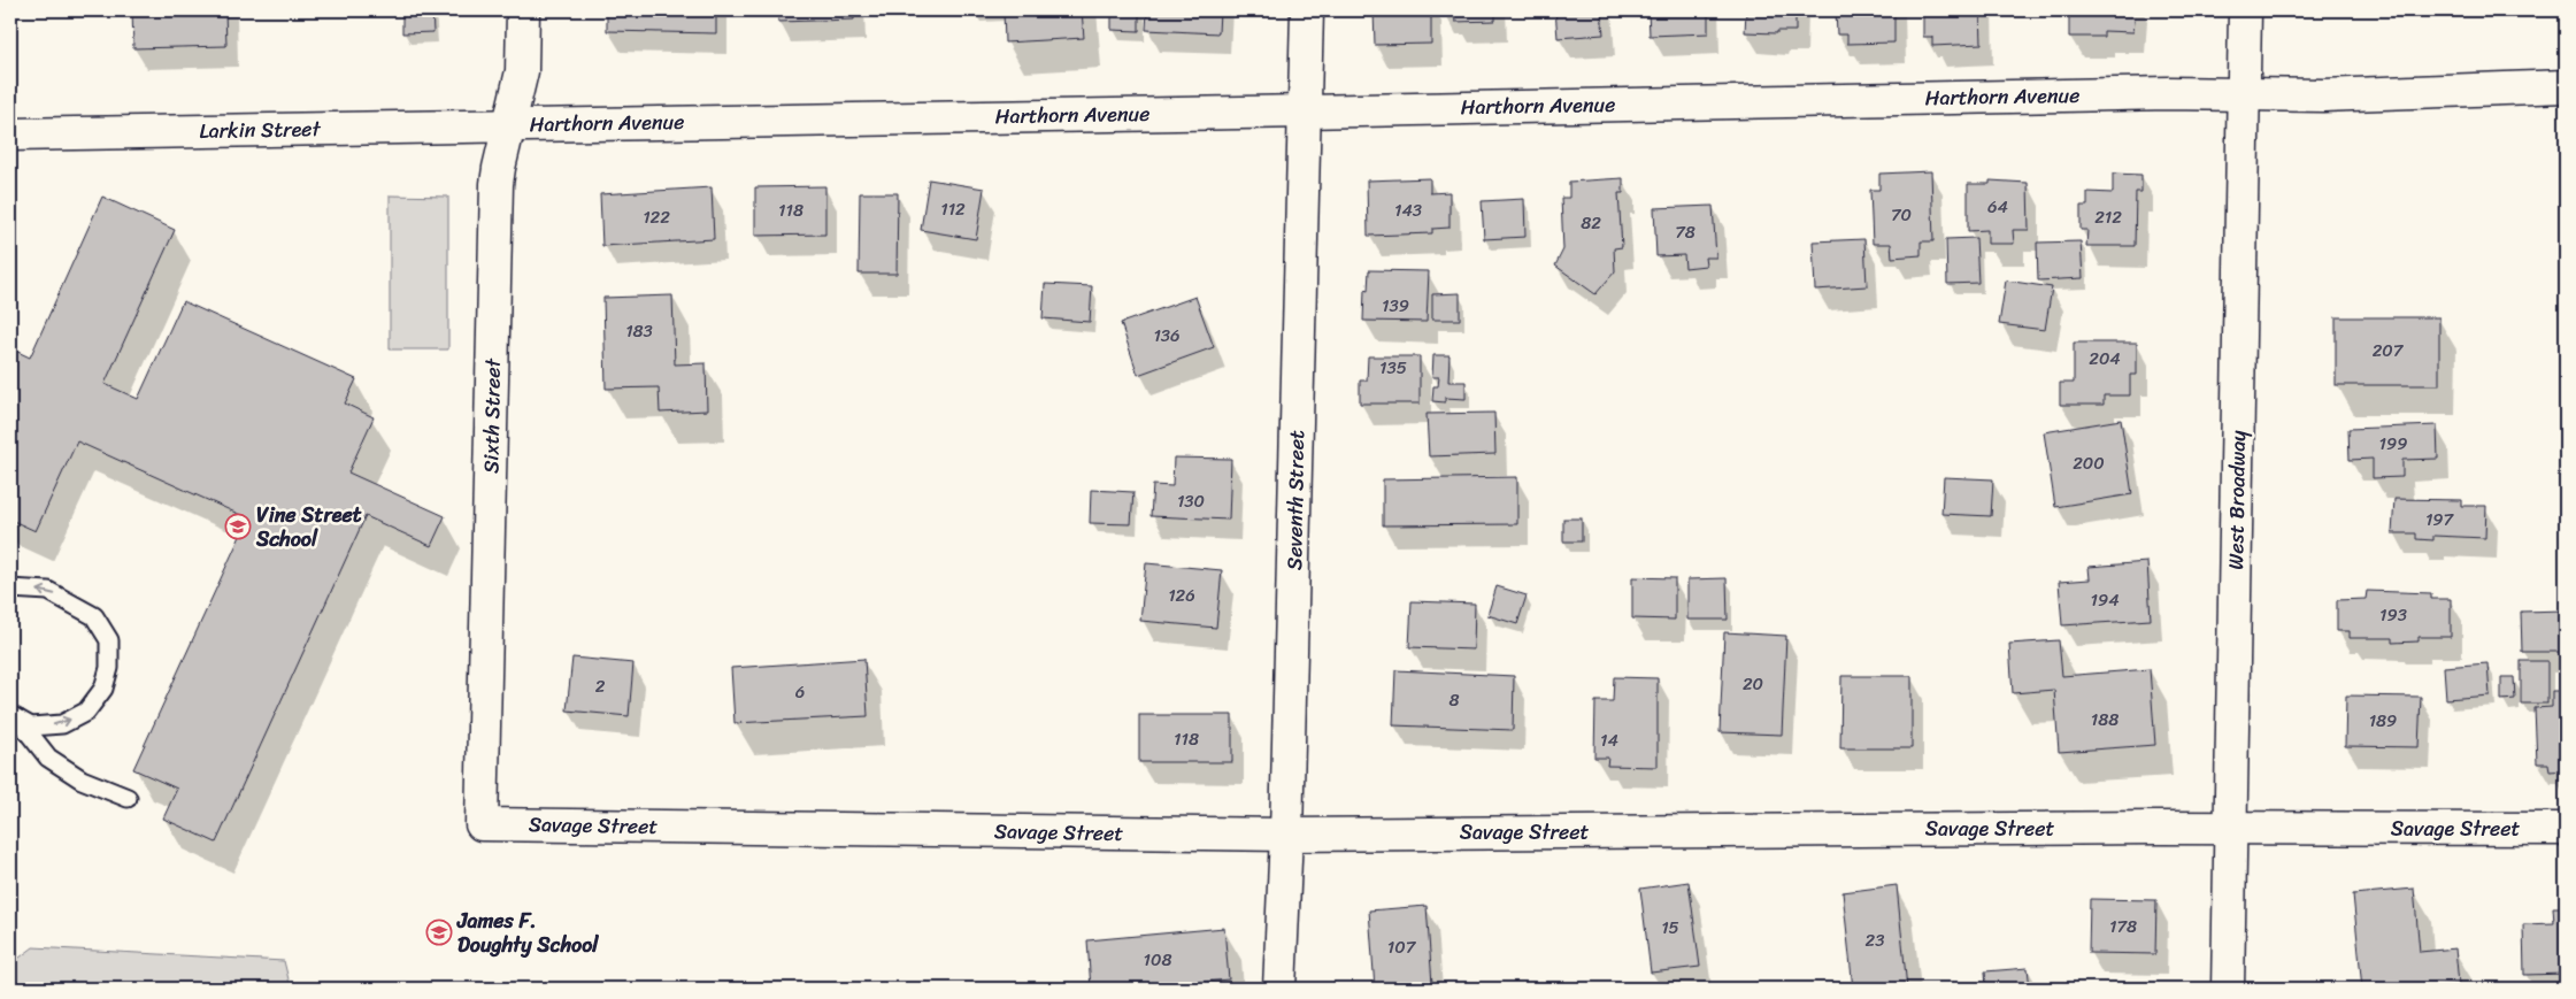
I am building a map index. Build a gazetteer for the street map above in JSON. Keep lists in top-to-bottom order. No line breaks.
{"streets":{"street":["Harthorn Avenue","Larkin Street","Sixth Street","Seventh Street","West Broadway","Savage Street"]},"crossings":[["Harthorn Avenue","Larkin Street"],["Harthorn Avenue","Sixth Street"],["Harthorn Avenue","Seventh Street"],["Harthorn Avenue","West Broadway"],["Larkin Street","Sixth Street"],["Sixth Street","Savage Street"],["Seventh Street","Savage Street"],["West Broadway","Savage Street"]],"places":{"school or university":["Vine Street School","James F. Doughty School"]},"house_numbers":["64","112","118","143","70","122","212","82","78","139","183","136","207","204","135","199","200","130","197","126","194","193","20","2","6","8","188","189","118","14","178","15","23","107","108"]}
